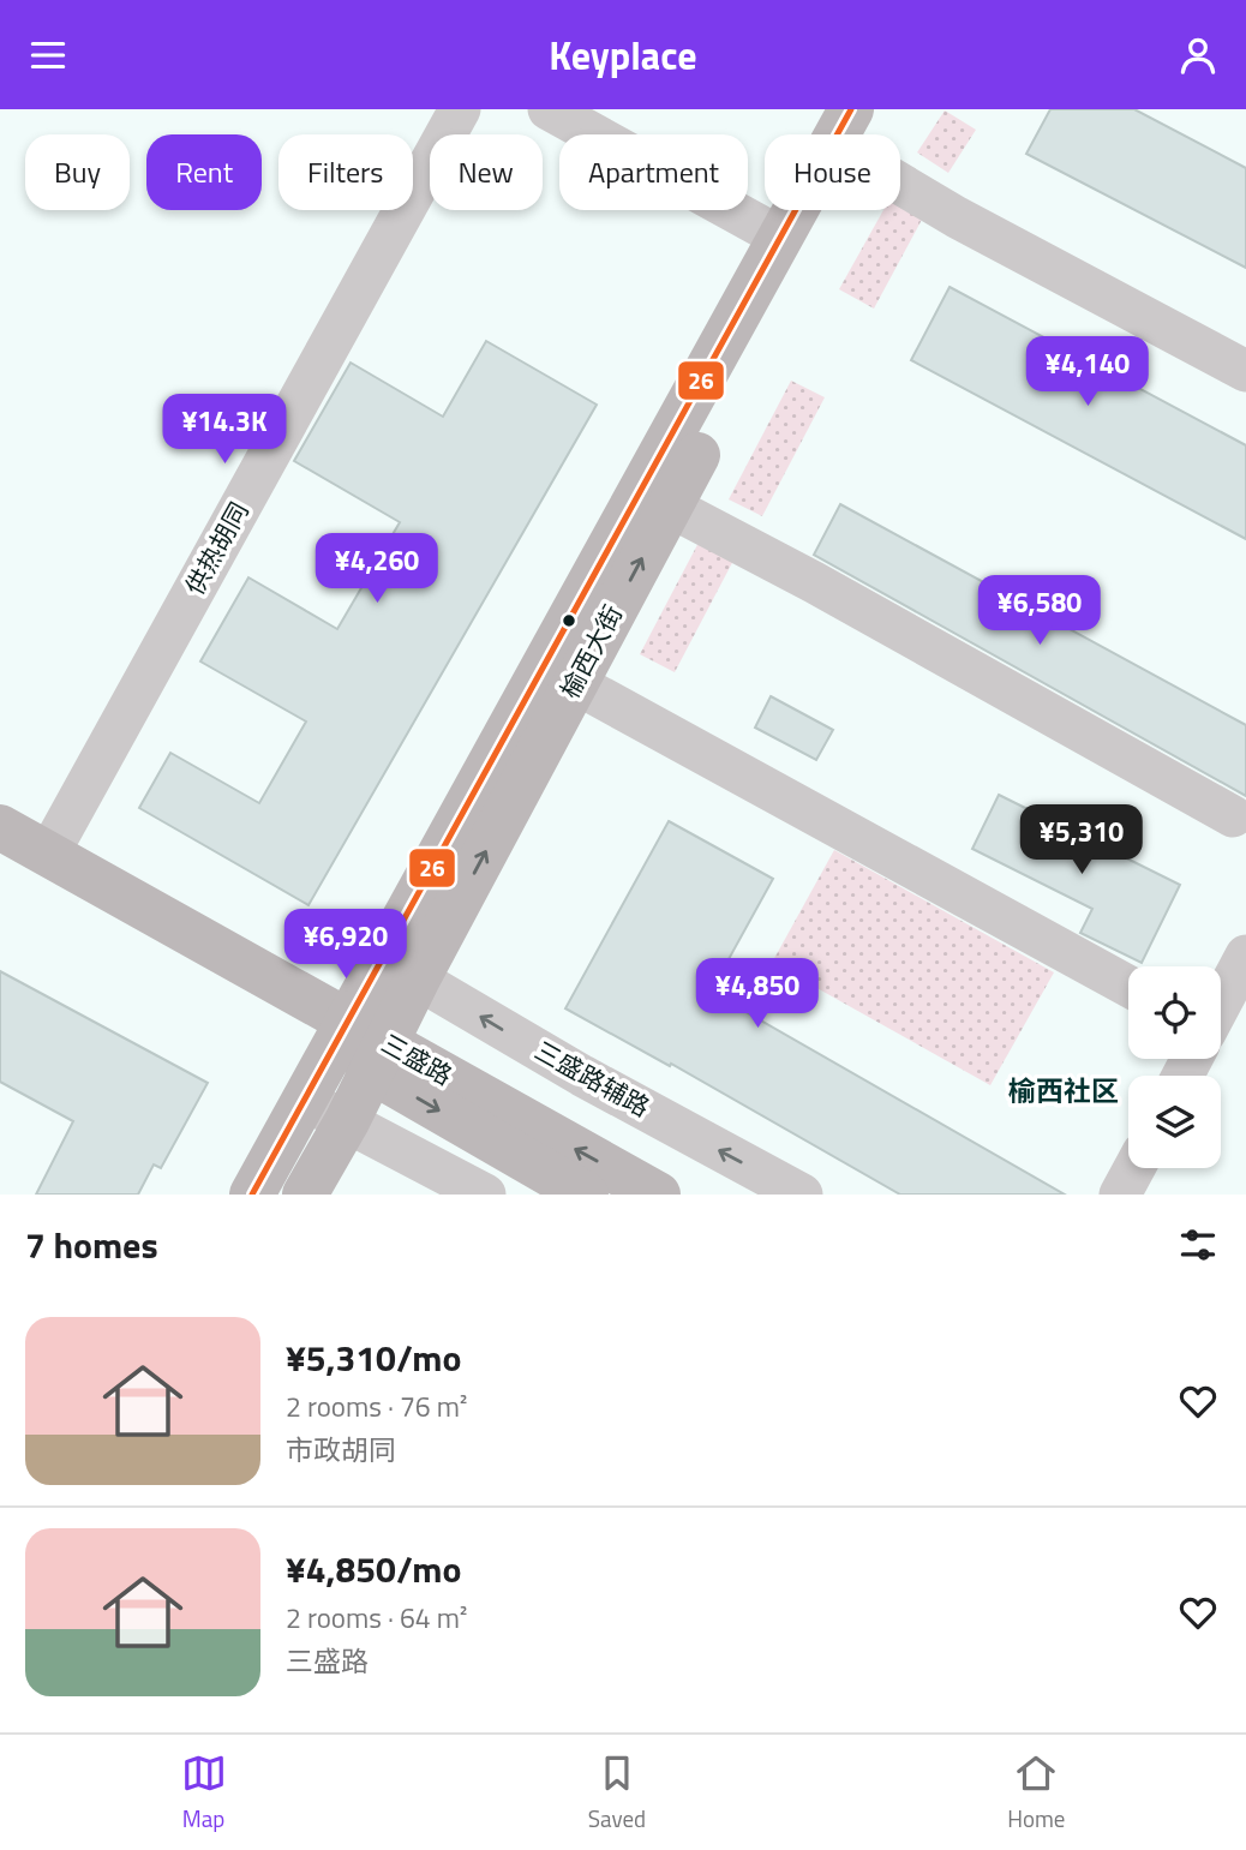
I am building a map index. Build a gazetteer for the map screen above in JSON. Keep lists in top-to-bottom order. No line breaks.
{"streets":{"main road":["榆西大街","三盛路"],"street":["供热胡同","三盛路辅路"]},"crossings":[["供热胡同","三盛路"],["榆西大街","三盛路"],["榆西大街","三盛路辅路"]],"districts":["榆西社区"],"lines":["transit line 26"],"page":{"header":"Keyplace","chip":["Buy","Rent","Filters","New","Apartment","House"],"price":["¥4,140","¥14.3K","¥4,260","¥6,580","¥5,310","¥6,920","¥4,850"],"heading":"7 homes","list":[{"name":"¥5,310/mo","note":"2 rooms · 76 m² · 市政胡同"},{"name":"¥4,850/mo","note":"2 rooms · 64 m² · 三盛路"}],"tabs":["Map","Saved","Home"]}}
